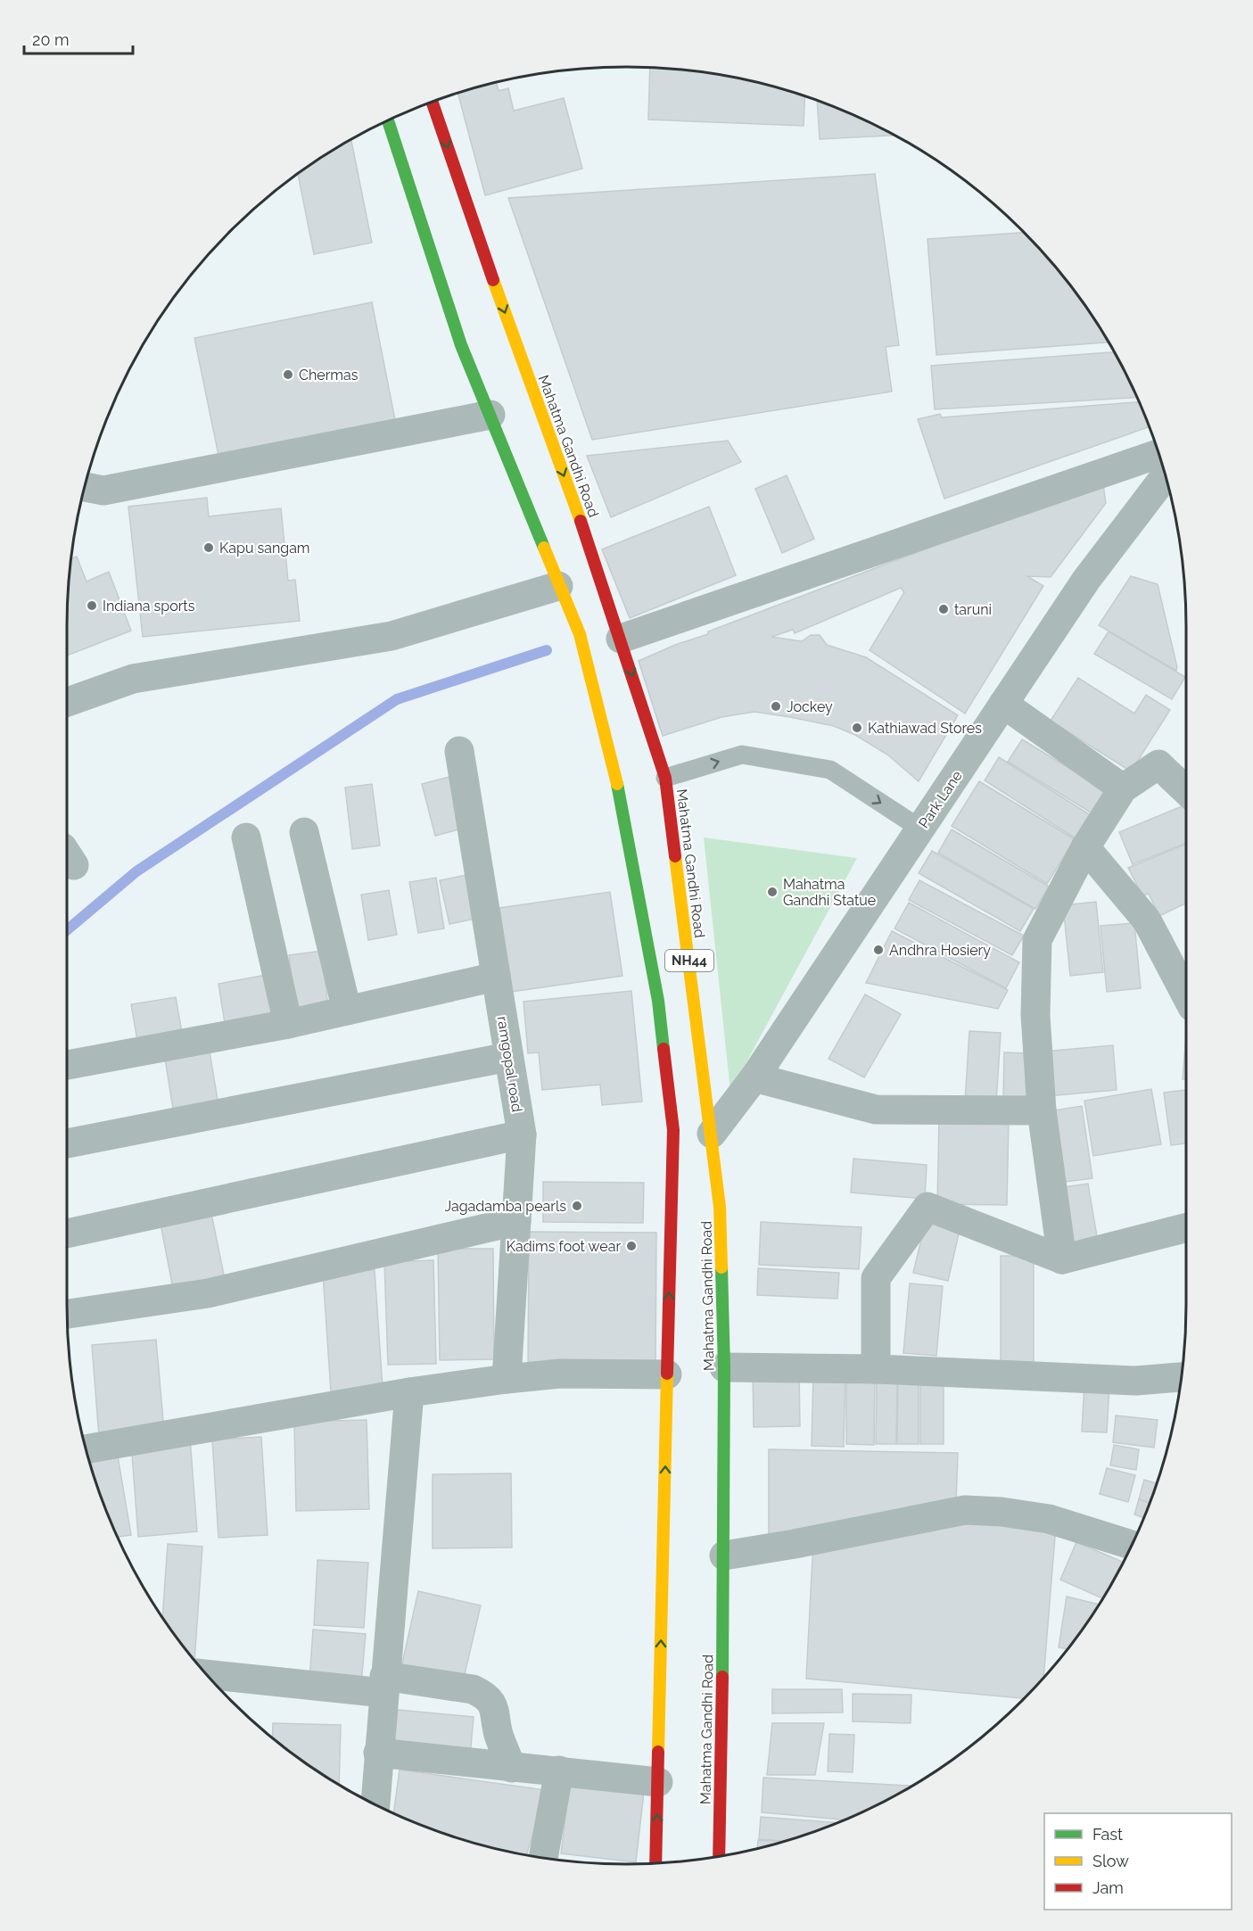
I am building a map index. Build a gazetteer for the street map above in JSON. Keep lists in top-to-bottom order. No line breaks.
{"streets":{"highway":["Mahatma Gandhi Road","NH44"],"street":["Park Lane","ramgopal road"]},"crossings":[["Mahatma Gandhi Road","Park Lane"]],"places":["Chermas","Kapu sangam","Indiana sports","taruni","Jockey","Kathiawad Stores","Mahatma Gandhi Statue","Andhra Hosiery","Jagadamba pearls","Kadims foot wear"],"legend":["Fast","Slow","Jam"],"scale_bar":"20 m"}
